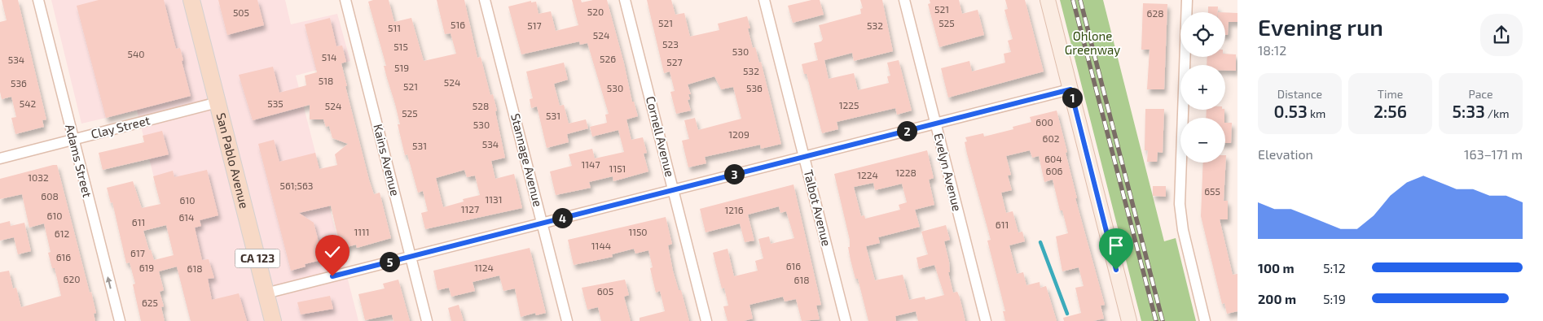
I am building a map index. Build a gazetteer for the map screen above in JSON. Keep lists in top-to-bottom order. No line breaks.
{"streets":{"main road":["San Pablo Avenue","CA 123"],"street":["Clay Street","Cornell Avenue","Kains Avenue","Stannage Avenue","Adams Street","Evelyn Avenue","Talbot Avenue"]},"crossings":[["Clay Street","Adams Street"],["Clay Street","San Pablo Avenue"]],"one_way":["Adams Street"],"parks":["Ohlone Greenway"],"house_numbers":["521","520","505","628","521","525","516","517","532","511","524","523","515","530","540","514","526","534","527","519","532","518","524","536","521","530","536","542","535","1225","524","528","525","531","600","530","1209","602","534","531","604","1147","1151","606","1228","1224","1032","561;563","655","608","1131","610","1127","1216","610","614","611","611","1111","1150","612","1144","617","616","616","619","1124","618","620","618","605","625"],"page":{"heading":["Evening run","18:12"],"map_buttons":["+","−"],"stats":[["Distance","0.53 km"],["Time","2:56"],["Pace","5:33 /km"]],"pins":["1","2","3","4","5"],"chart":["Elevation","163–171 m"],"list":[{"name":"100 m","note":"5:12"},{"name":"200 m","note":"5:19"}]}}
